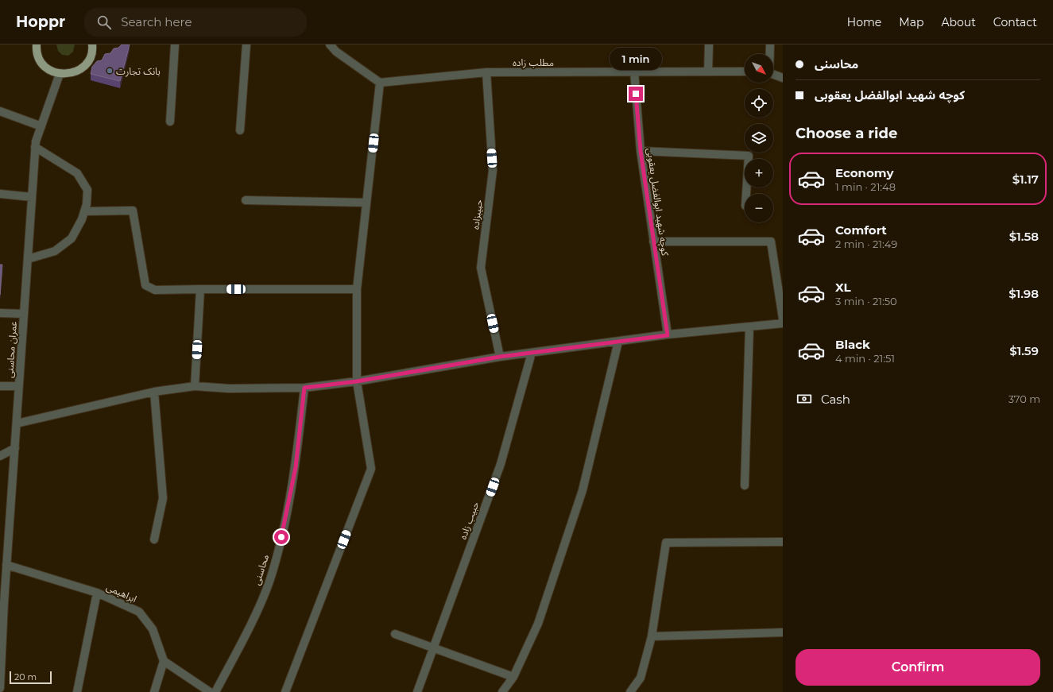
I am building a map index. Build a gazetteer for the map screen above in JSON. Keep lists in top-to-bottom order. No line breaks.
{"streets":{"street":["مطلب زاده","کوچه شهید ابوالفضل یعقوبی","حبیبزاده","عمران محاسنی","حبیب زاده","محاسنی","ابراهیمی"]},"crossings":[["مطلب زاده","کوچه شهید ابوالفضل یعقوبی"],["مطلب زاده","حبیبزاده"],["عمران محاسنی","ابراهیمی"]],"places":["بانک تجارت"],"scale_bar":"20 m","north":"bottom right","page":{"header":"Hoppr","search":"Search here","nav":["Home","Map","About","Contact"],"banner":["محاسنی","کوچه شهید ابوالفضل یعقوبی"],"bubble":"1 min","map_buttons":["+","−"],"heading":"Choose a ride","list":[{"name":"Economy","note":"1 min · 21:48","value":"$1.17"},{"name":"Comfort","note":"2 min · 21:49","value":"$1.58"},{"name":"XL","note":"3 min · 21:50","value":"$1.98"},{"name":"Black","note":"4 min · 21:51","value":"$1.59"}],"pay":["Cash","370 m"],"buttons":"Confirm","scale":"20 m"}}
